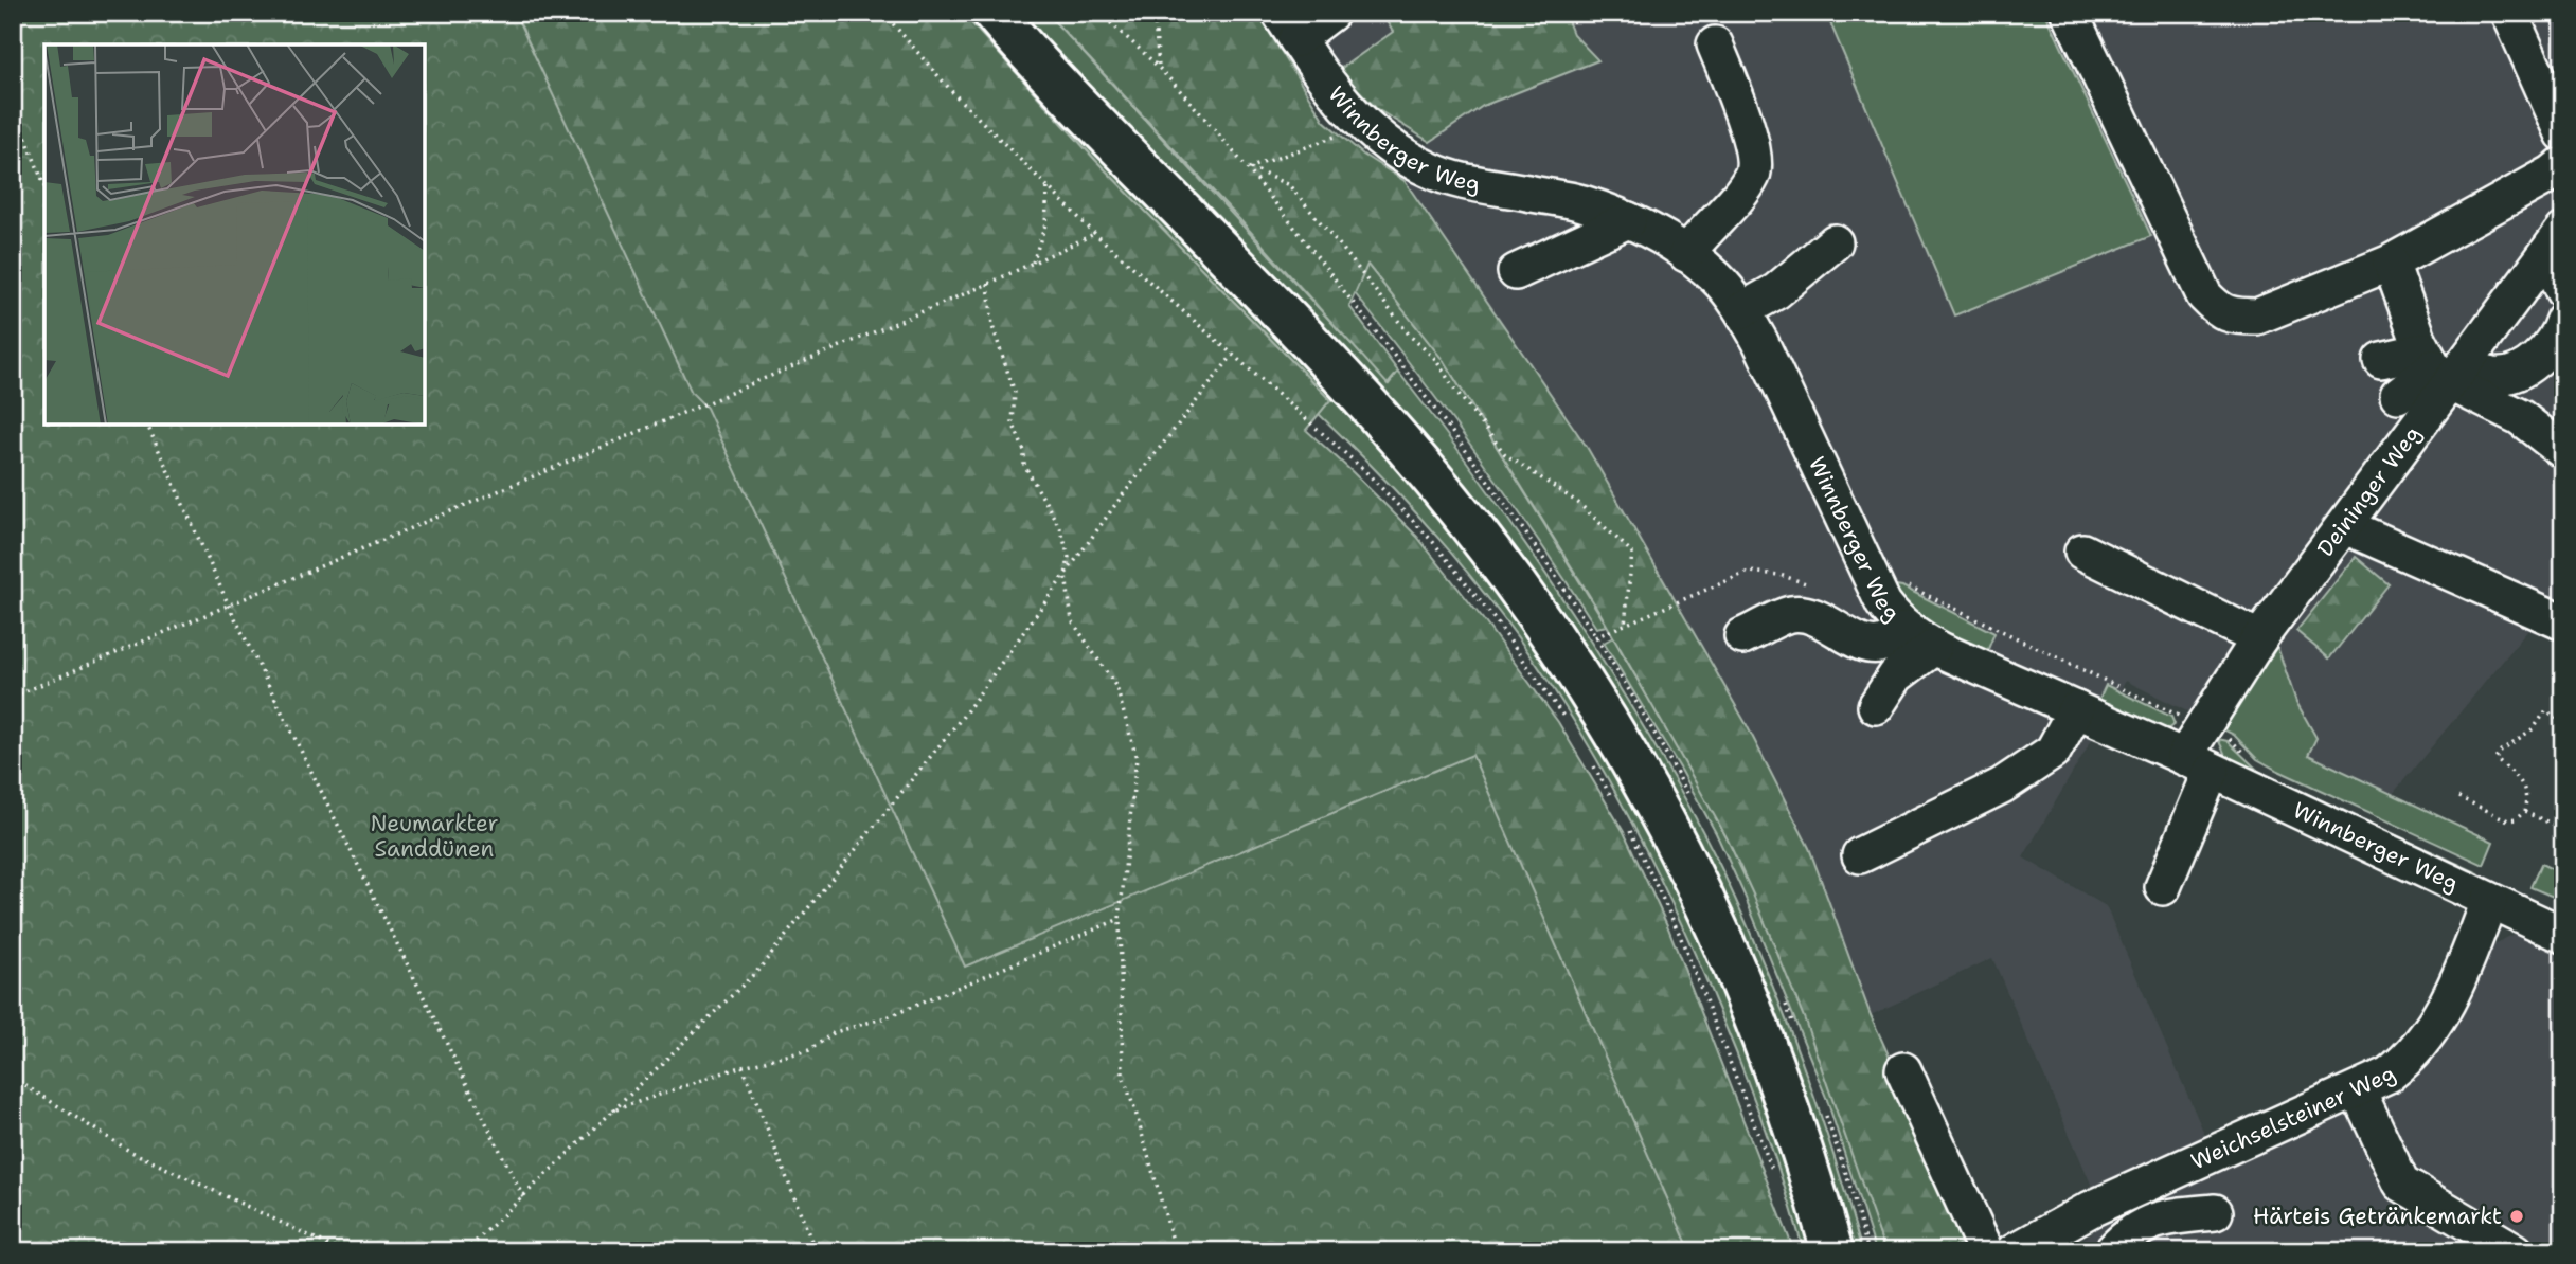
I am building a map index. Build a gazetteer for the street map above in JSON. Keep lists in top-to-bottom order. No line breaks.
{"streets":{"street":["Winnberger Weg","Deininger Weg","Weichselsteiner Weg"]},"crossings":[["Winnberger Weg","Deininger Weg"],["Winnberger Weg","Weichselsteiner Weg"]],"parks":["Neumarkter Sanddünen"],"places":["Härteis Getränkemarkt"]}
